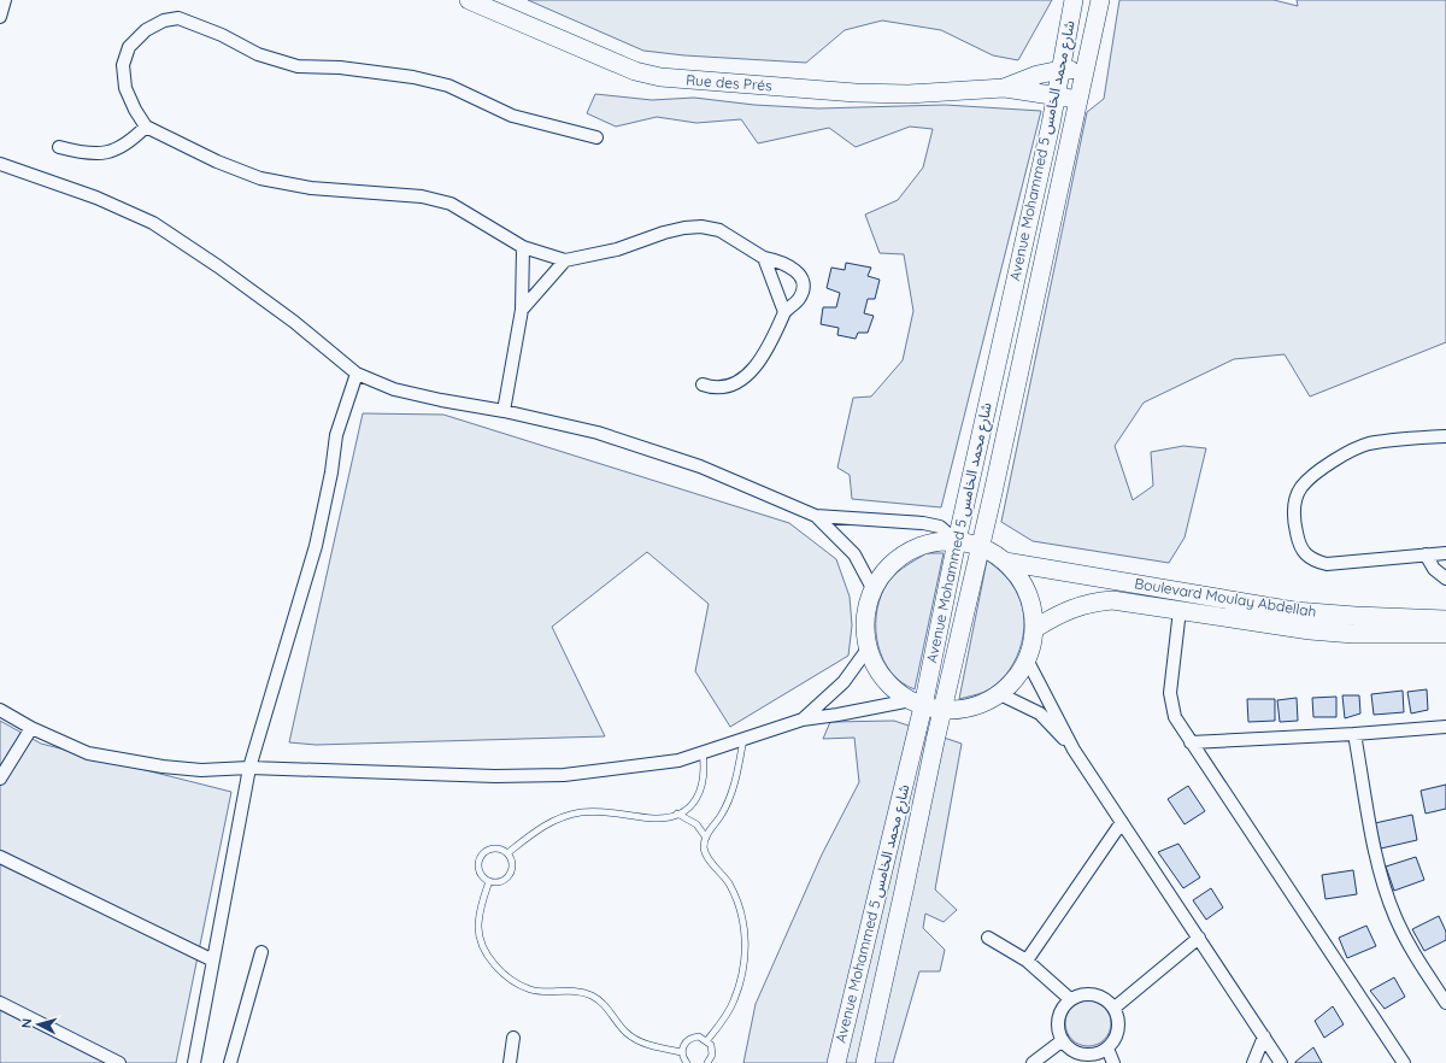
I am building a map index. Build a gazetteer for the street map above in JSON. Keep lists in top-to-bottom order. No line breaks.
{"streets":{"main road":["Rue des Prés","Avenue Mohammed 5 شارع محمد الخامس","Boulevard Moulay Abdellah"]},"crossings":[["Rue des Prés","Avenue Mohammed 5 شارع محمد الخامس"]],"north":"left"}
